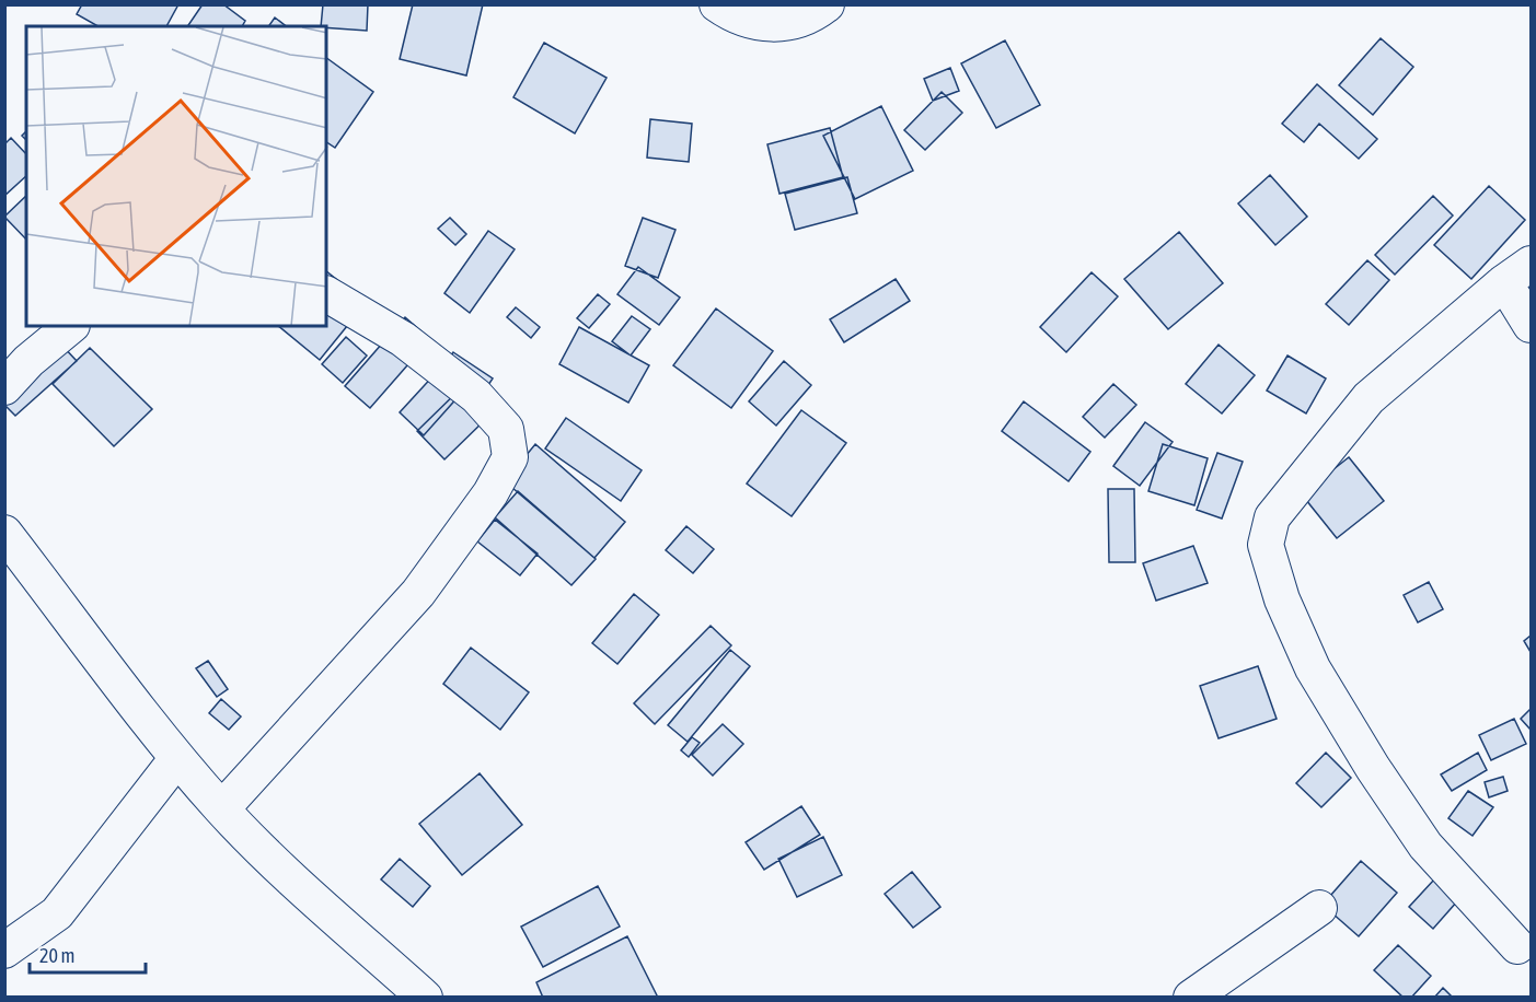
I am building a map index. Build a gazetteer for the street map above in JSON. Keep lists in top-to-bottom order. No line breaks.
{"scale_bar":"20 m"}
